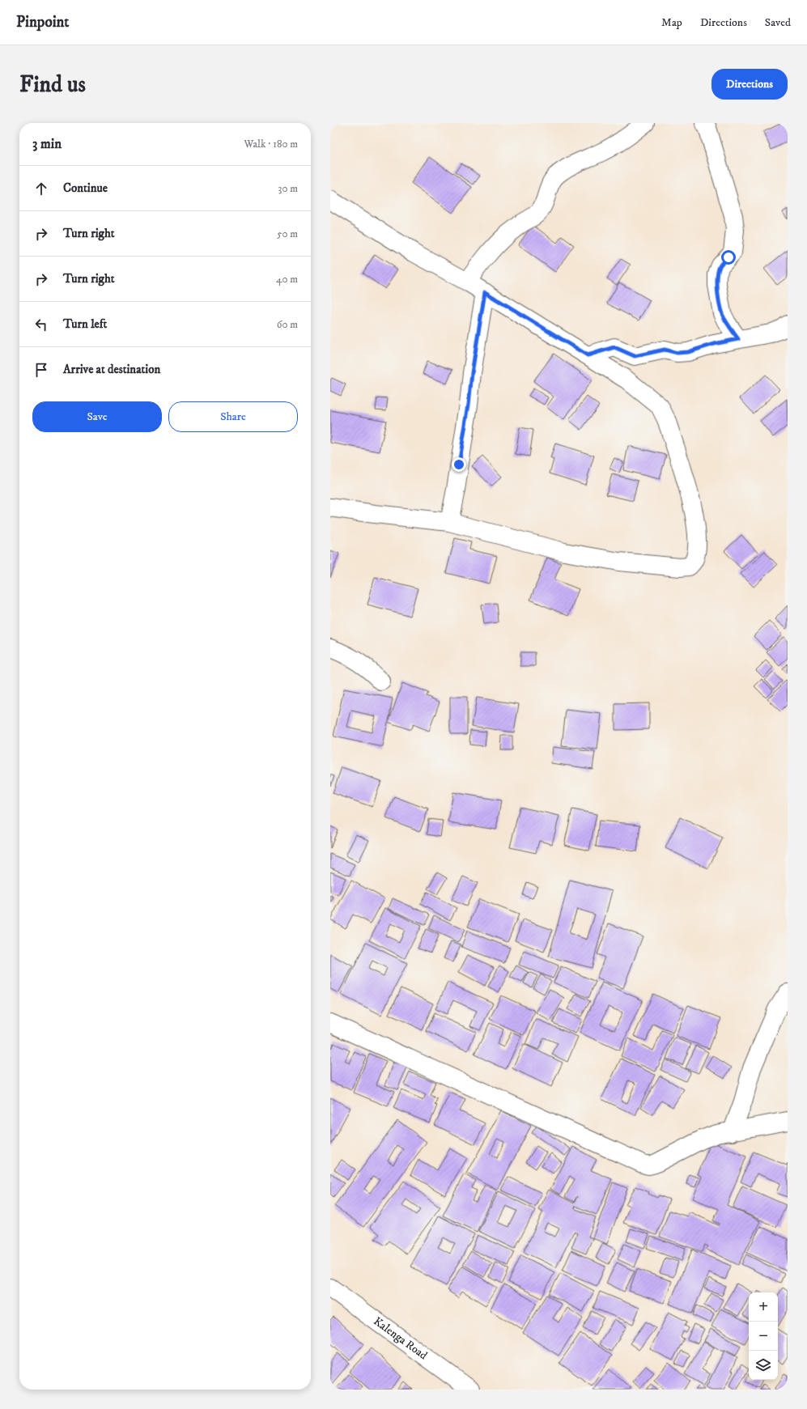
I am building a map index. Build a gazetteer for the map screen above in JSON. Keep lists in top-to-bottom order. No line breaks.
{"streets":{"street":["Kalenga Road"]},"page":{"header":"Pinpoint","nav":["Map","Directions","Saved"],"buttons":["Directions",["Save","Share"]],"title":"Find us","heading":["3 min","Walk · 180 m"],"list":[["Continue","30 m"],["Turn right","50 m"],["Turn right","40 m"],["Turn left","60 m"],"Arrive at destination"],"map_buttons":["+","−"]}}
